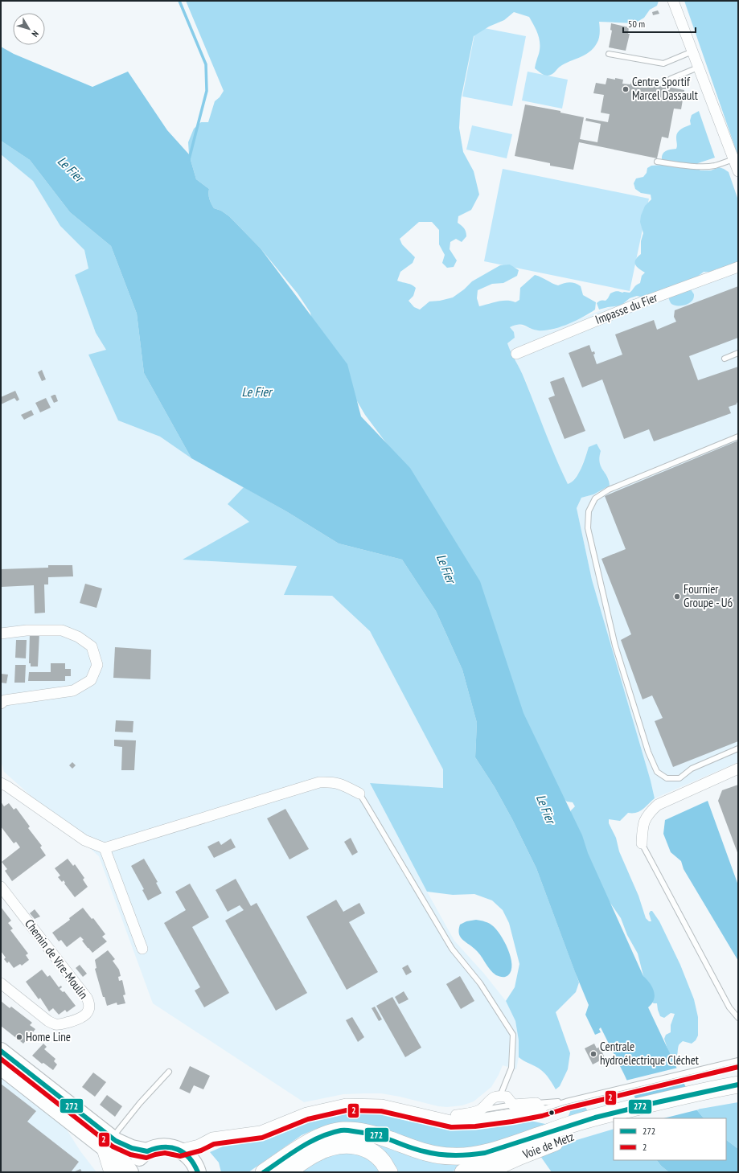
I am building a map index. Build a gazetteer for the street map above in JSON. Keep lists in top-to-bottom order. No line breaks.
{"streets":{"highway":["Voie de Metz"],"street":["Impasse du Fier","Chemin de Vire-Moulin"]},"water":["Le Fier"],"places":["Centre Sportif Marcel Dassault","Fournier Groupe - U6","Home Line","Centrale hydroélectrique Cléchet"],"lines":["transit line 272","transit line 2"],"legend":["272","2"],"scale_bar":"50 m","north":"bottom right"}
